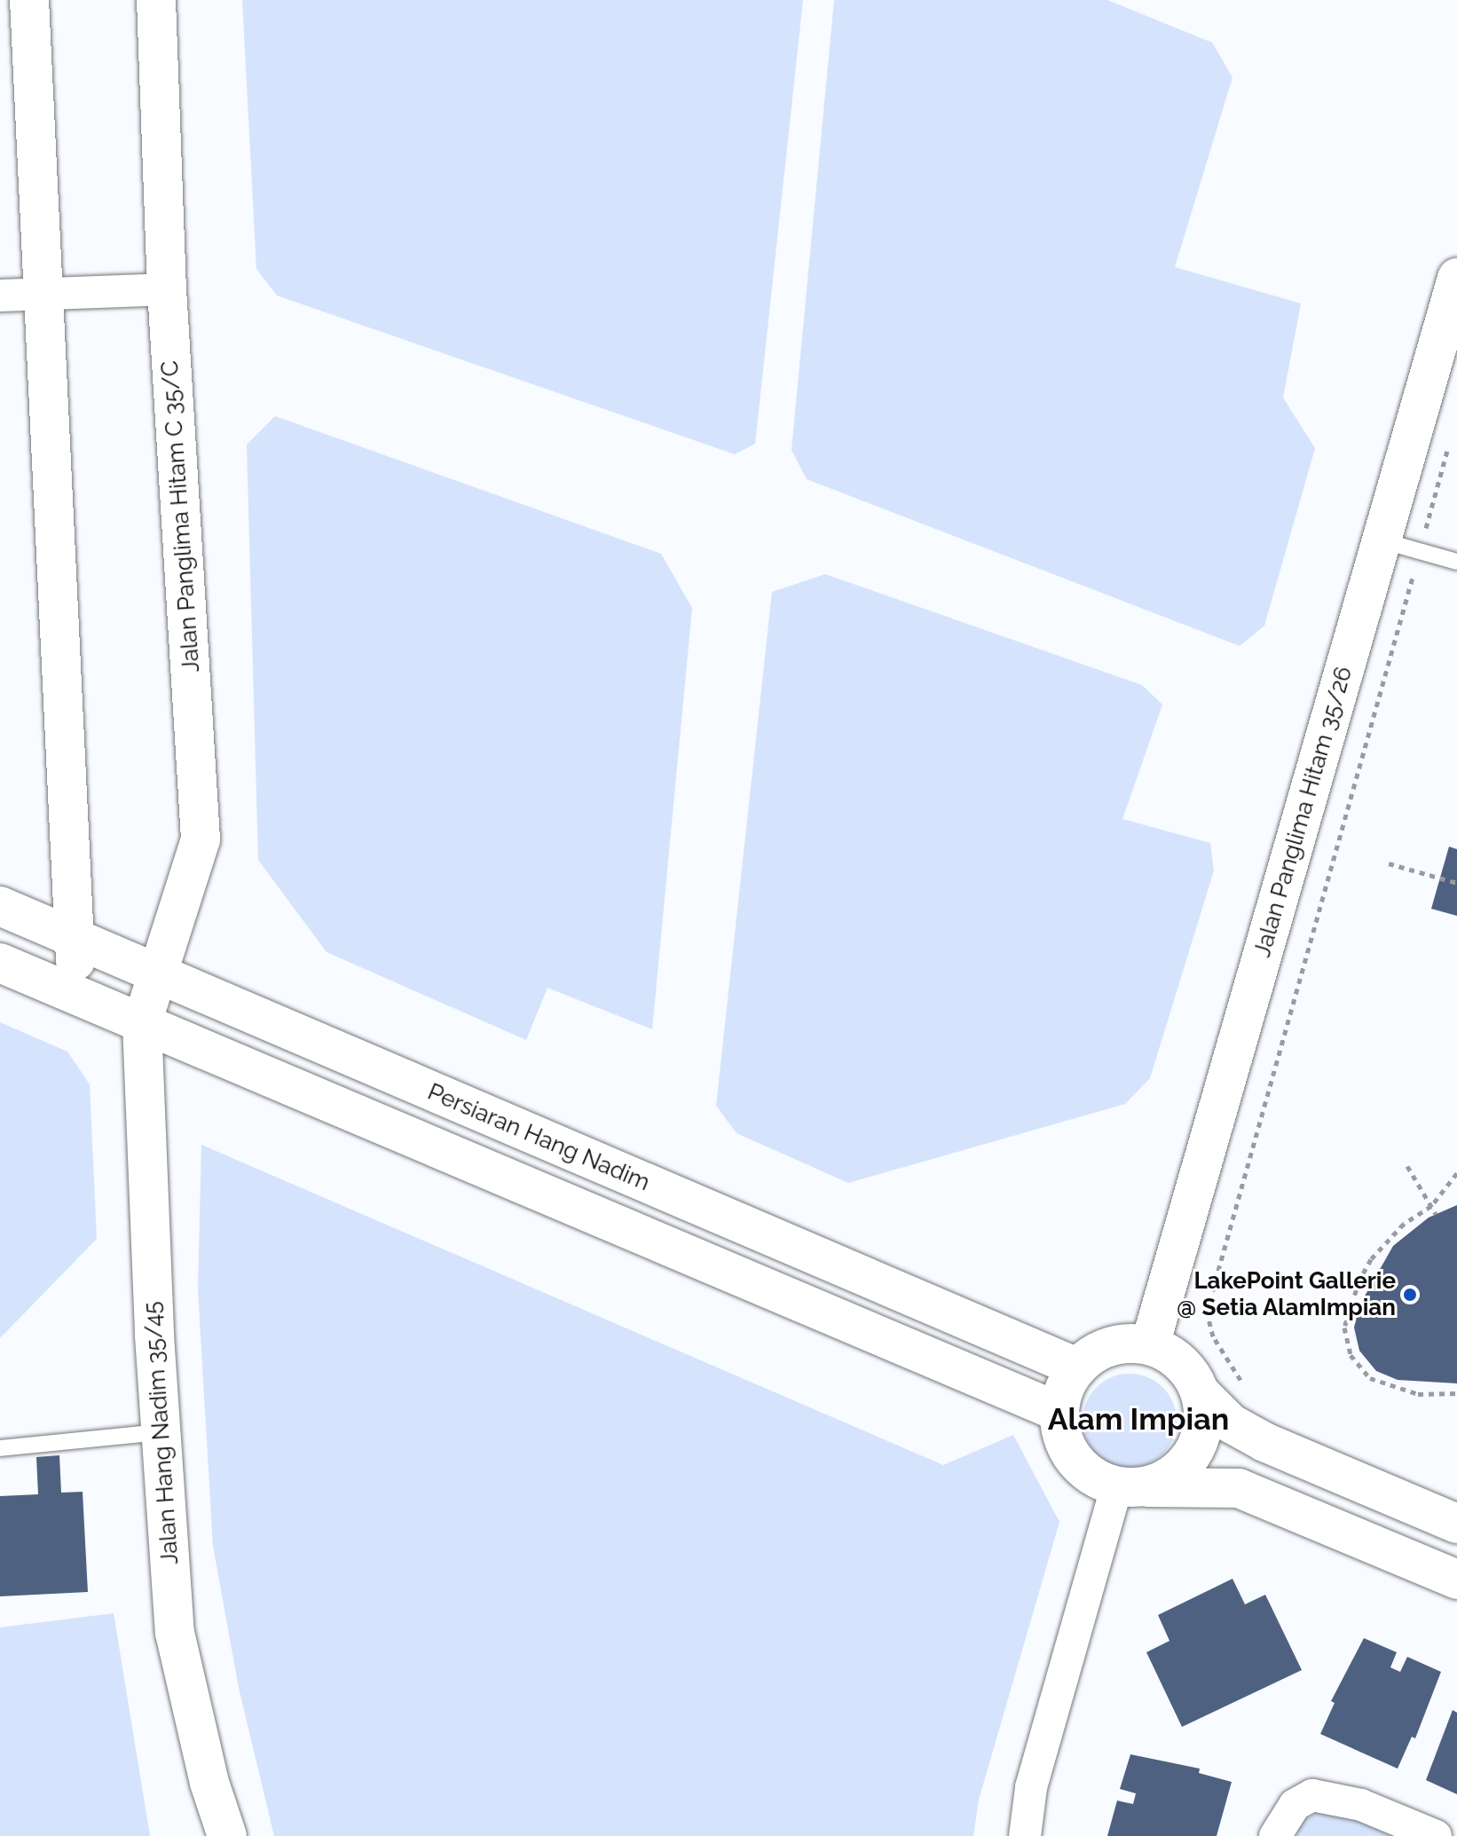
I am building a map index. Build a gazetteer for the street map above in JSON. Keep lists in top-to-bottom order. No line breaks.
{"streets":{"street":["Jalan Panglima Hitam C 35/C","Jalan Panglima Hitam 35/26","Persiaran Hang Nadim","Jalan Hang Nadim 35/45"]},"crossings":[["Jalan Panglima Hitam C 35/C","Persiaran Hang Nadim"],["Jalan Panglima Hitam C 35/C","Jalan Hang Nadim 35/45"],["Jalan Panglima Hitam 35/26","Persiaran Hang Nadim"]],"districts":["Alam Impian"],"places":["LakePoint Gallerie @ Setia AlamImpian"]}
